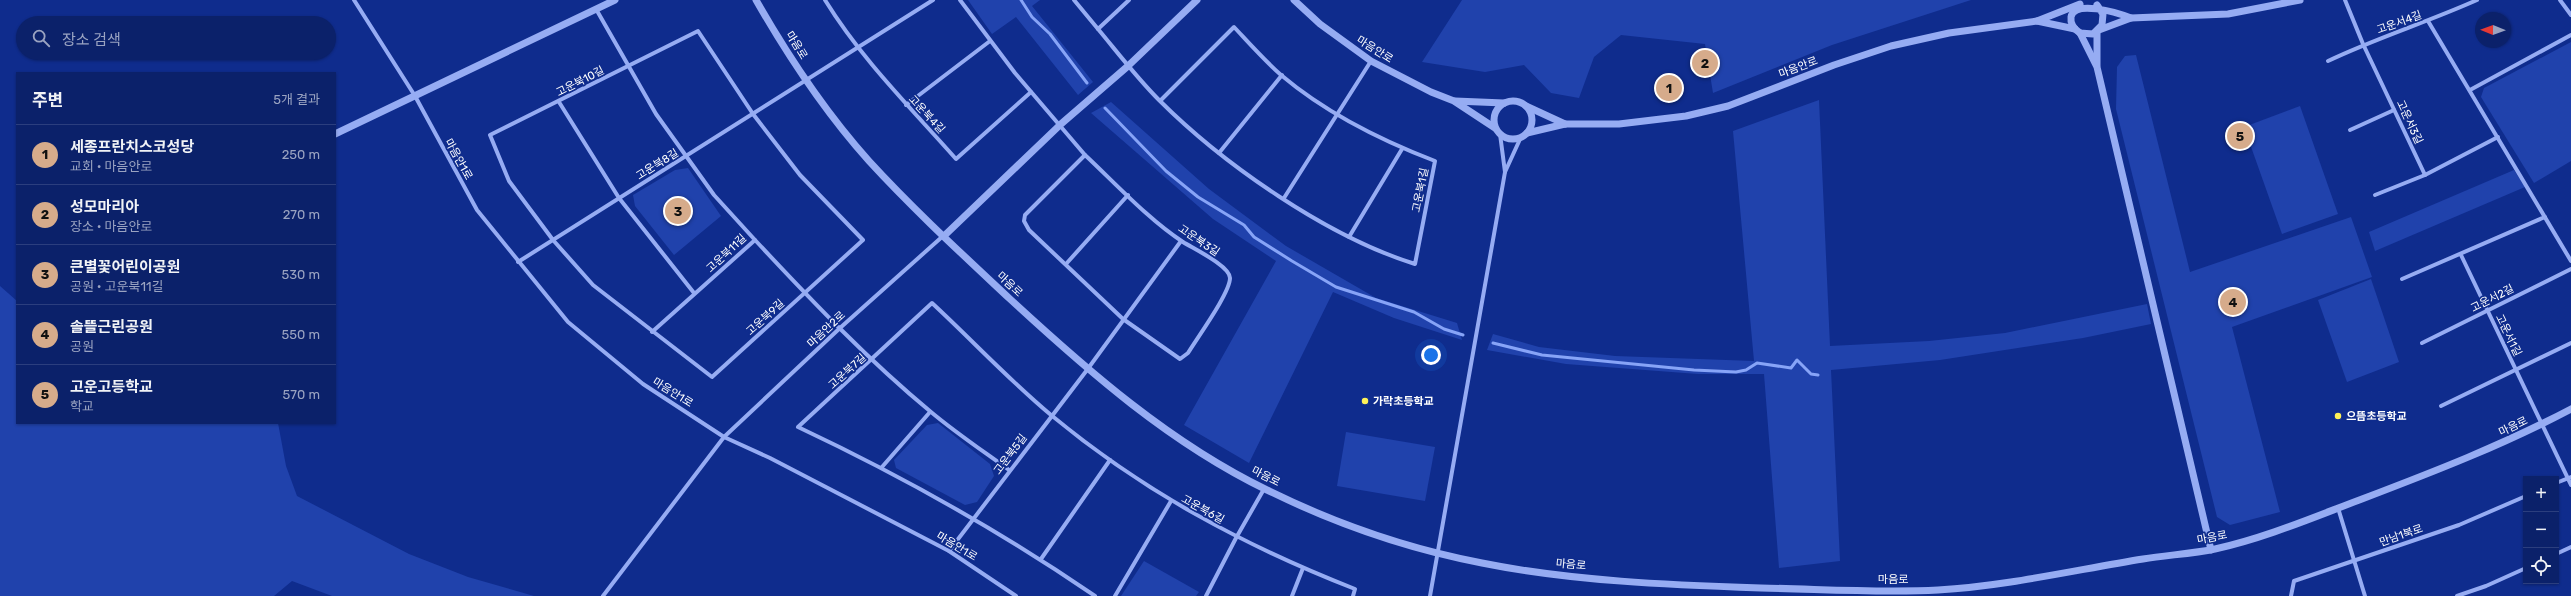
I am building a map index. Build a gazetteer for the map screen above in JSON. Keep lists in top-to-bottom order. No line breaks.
{"streets":{"street":["고운서4길","마음로","마음안로","고운북10길","고운북4길","고운서3길","마음안1로","고운북8길","고운북1길","고운북3길","고운북11길","고운서2길","고운북9길","마음안2로","고운서1길","고운북7길","고운북5길","고운북6길","만남1북로"]},"crossings":[["고운서4길","고운서3길"],["마음로","고운북8길"],["마음로","마음안2로"],["마음로","고운서1길"],["마음로","고운북5길"],["고운북10길","고운북8길"],["고운북10길","고운북11길"],["고운북10길","고운북9길"],["고운북4길","고운북8길"],["마음안1로","고운북8길"],["마음안1로","마음안2로"],["마음안1로","고운북5길"],["고운북8길","고운북11길"],["고운북8길","고운북9길"],["고운북3길","고운북5길"],["고운북11길","고운북9길"],["고운서2길","고운서1길"],["고운북7길","고운북5길"],["고운북7길","고운북6길"],["고운북5길","고운북6길"]],"places":["가락초등학교","으뜸초등학교"],"north":"left","page":{"search":"장소 검색","pins":["2","1","5","3","4"],"heading":["주변","5개 결과"],"list":[{"mark":"1","name":"세종프란치스코성당","note":"교회 · 마음안로","value":"250 m"},{"mark":"2","name":"성모마리아","note":"장소 · 마음안로","value":"270 m"},{"mark":"3","name":"큰별꽃어린이공원","note":"공원 · 고운북11길","value":"530 m"},{"mark":"4","name":"솔뜰근린공원","note":"공원","value":"550 m"},{"mark":"5","name":"고운고등학교","note":"학교","value":"570 m"}],"map_buttons":["+","−"]}}
